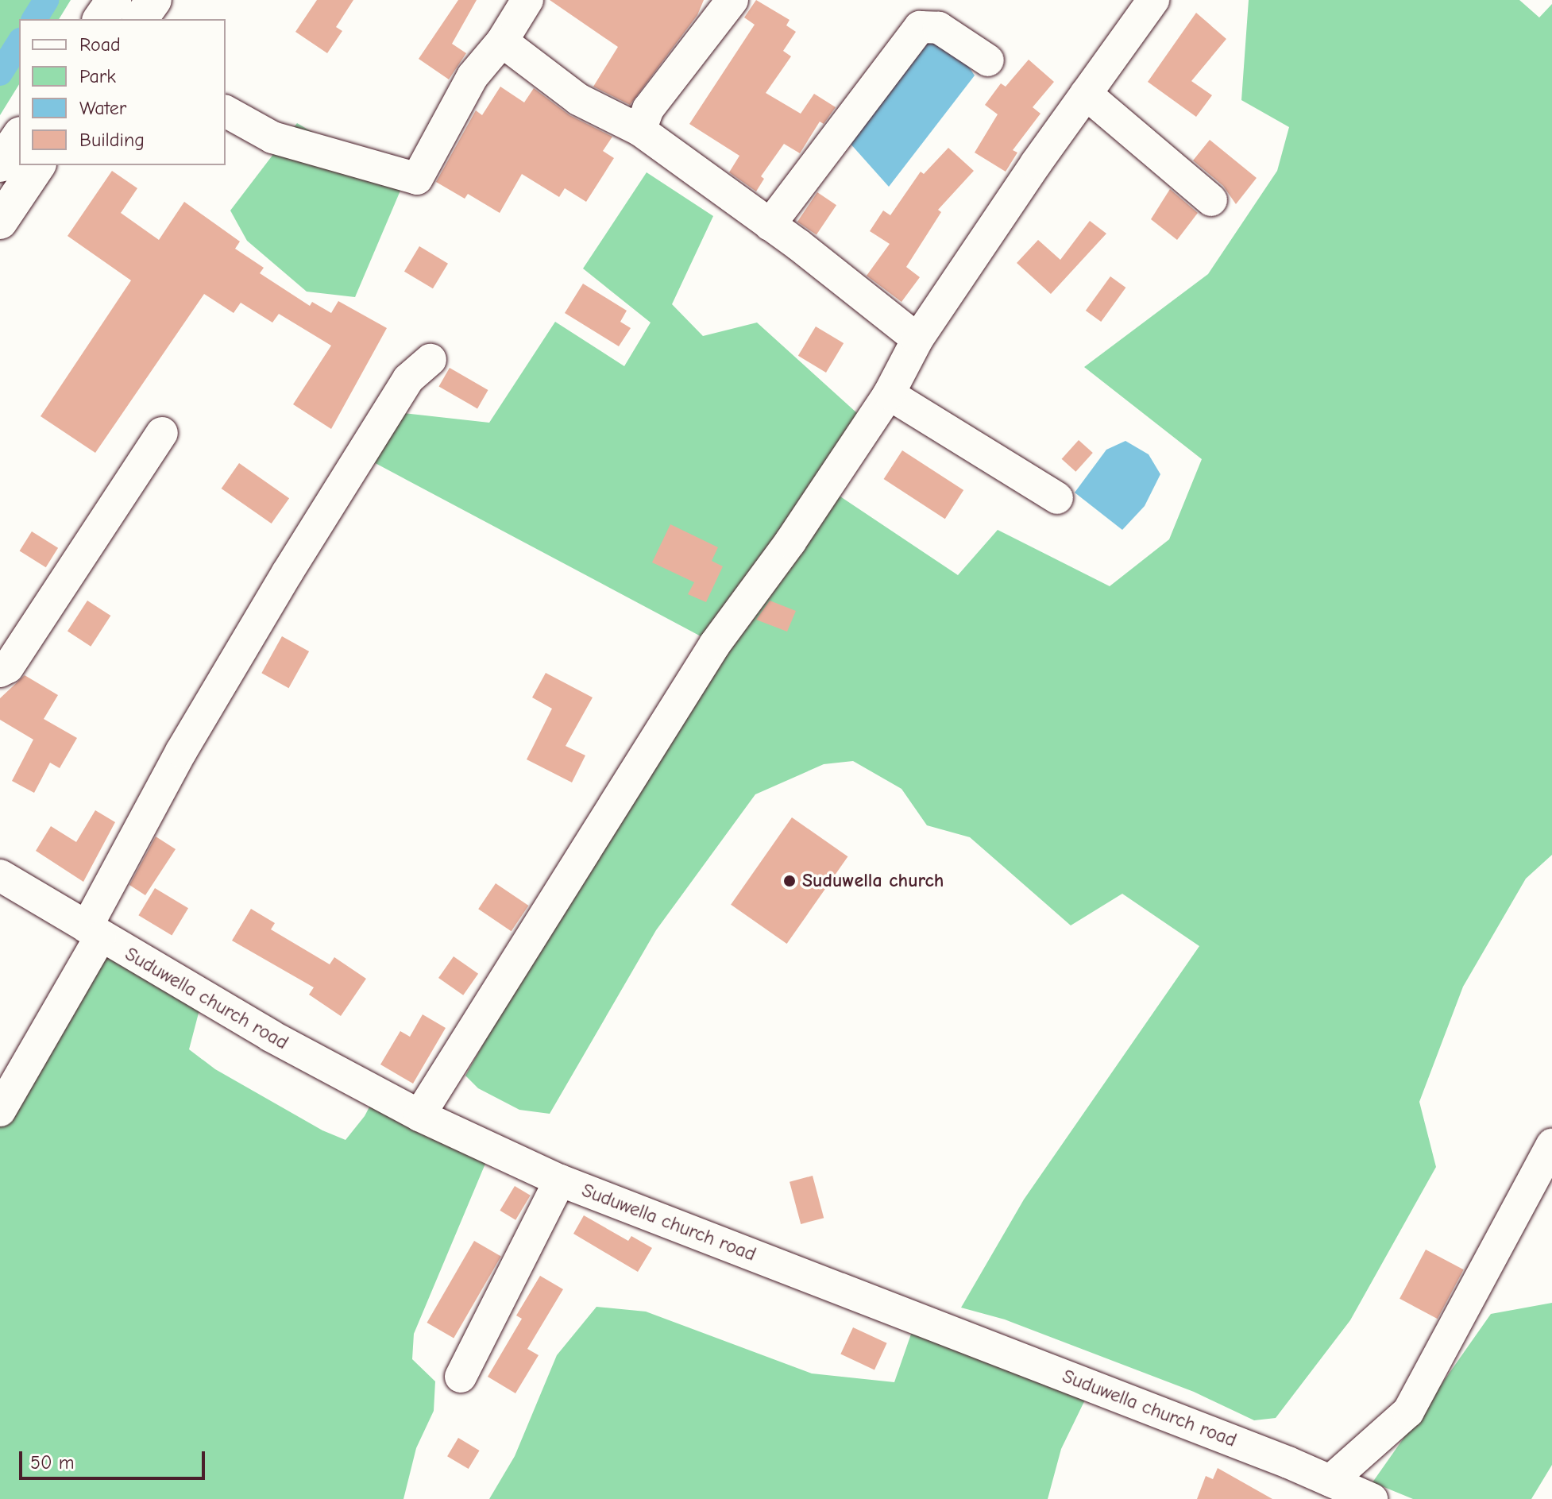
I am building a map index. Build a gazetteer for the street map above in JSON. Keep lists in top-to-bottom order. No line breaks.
{"streets":{"street":["Suduwella church road"]},"places":["Suduwella church"],"legend":["Road","Park","Water","Building"],"scale_bar":"50 m"}
